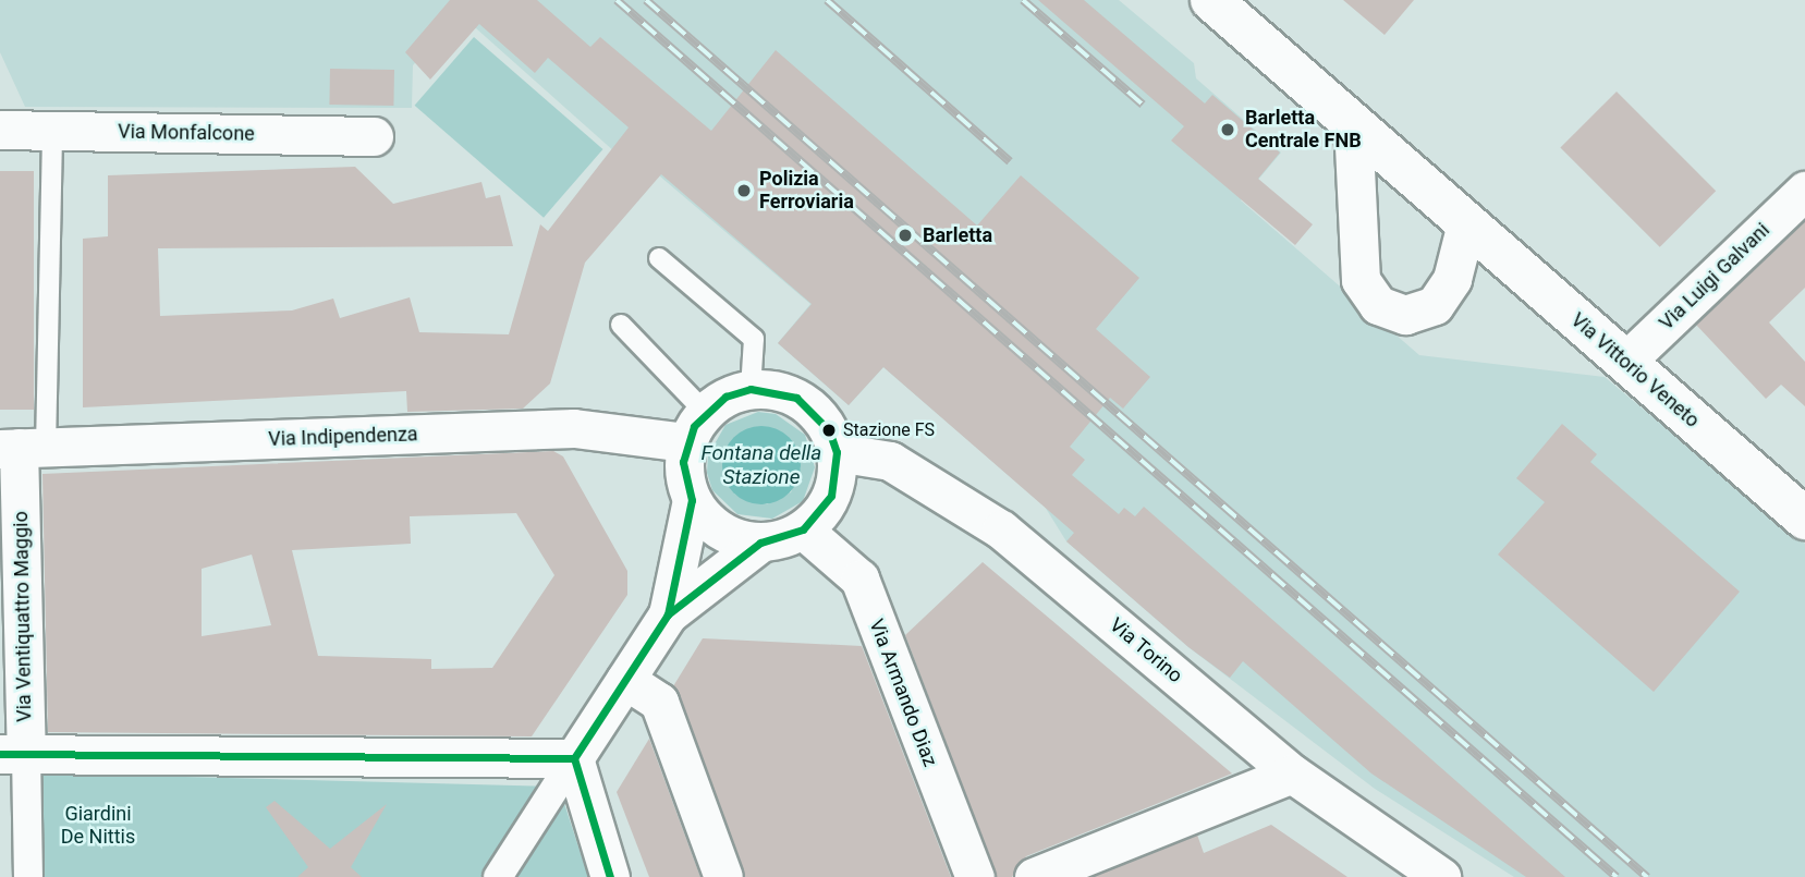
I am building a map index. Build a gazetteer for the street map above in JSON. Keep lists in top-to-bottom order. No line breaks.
{"streets":{"street":["Via Monfalcone","Via Luigi Galvani","Via Vittorio Veneto","Via Indipendenza","Via Ventiquattro Maggio","Via Torino","Via Armando Diaz"]},"crossings":[["Via Luigi Galvani","Via Vittorio Veneto"],["Via Indipendenza","Via Ventiquattro Maggio"],["Via Indipendenza","Via Torino"],["Via Indipendenza","Via Armando Diaz"],["Via Torino","Via Armando Diaz"]],"water":["Fontana della Stazione"],"parks":["Giardini De Nittis"],"places":["Barletta Centrale FNB","Polizia Ferroviaria","Barletta","Stazione FS"]}
